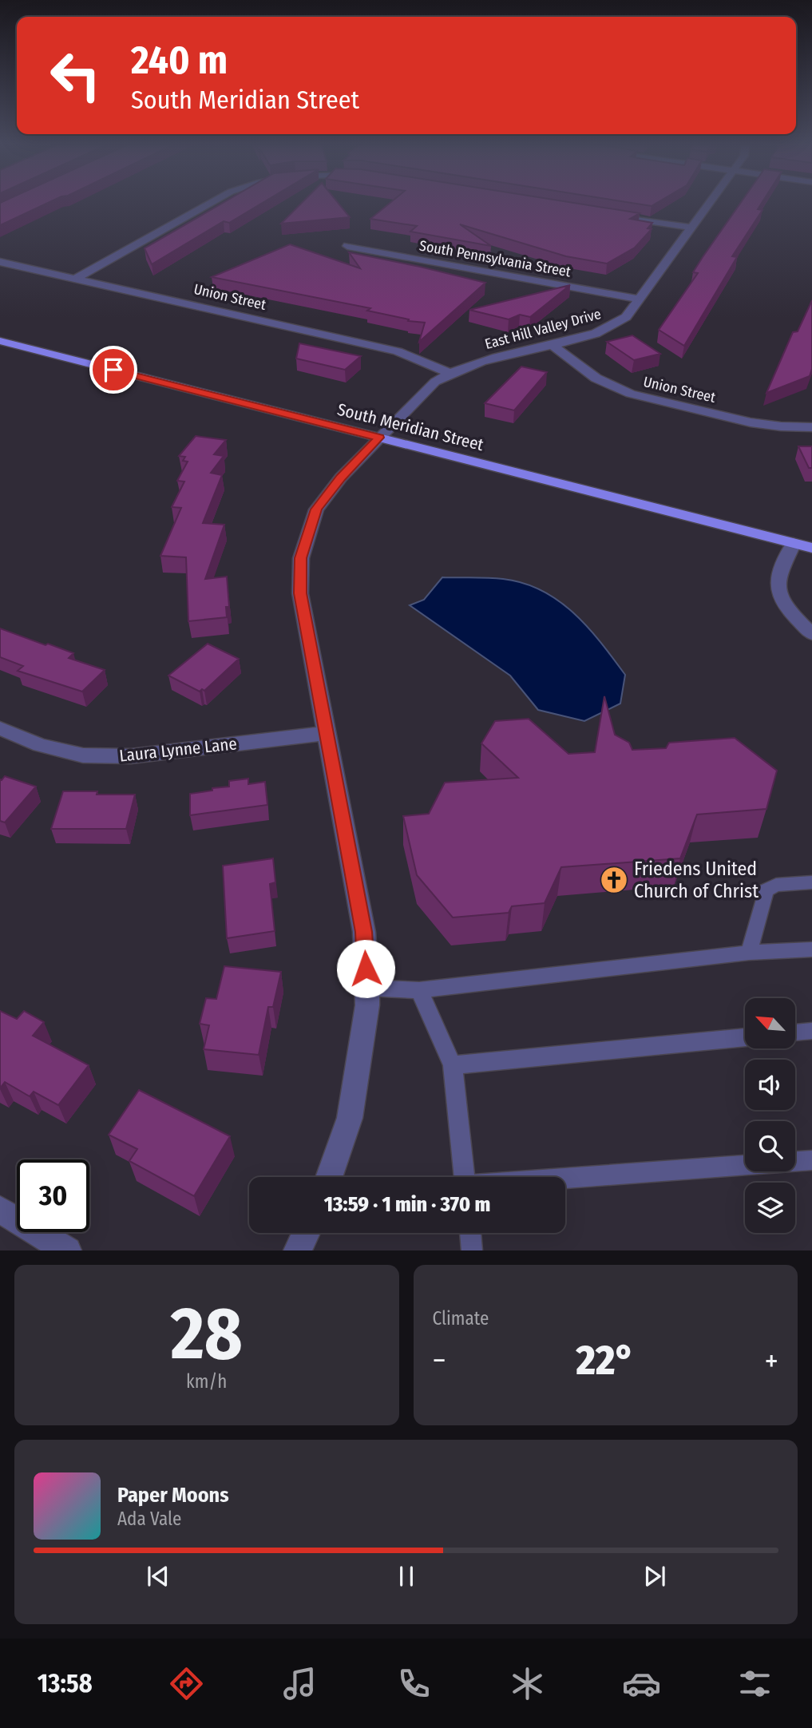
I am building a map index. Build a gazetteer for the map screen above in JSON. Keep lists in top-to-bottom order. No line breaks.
{"streets":{"main road":["South Meridian Street"],"street":["South Pennsylvania Street","Union Street","East Hill Valley Drive","Laura Lynne Lane"]},"crossings":[["South Pennsylvania Street","East Hill Valley Drive"],["Union Street","East Hill Valley Drive"],["East Hill Valley Drive","South Meridian Street"],["East Hill Valley Drive","Laura Lynne Lane"]],"places":{"church":["Friedens United Church of Christ"]},"north":"top left","page":{"turn":["240 m","South Meridian Street"],"limit":"30","trip":"13:59 · 1 min · 370 m","tile":[["28","km/h"],"Climate"],"heat":["−","22°","+"],"song":["Paper Moons","Ada Vale"],"tabs":"13:58"}}
